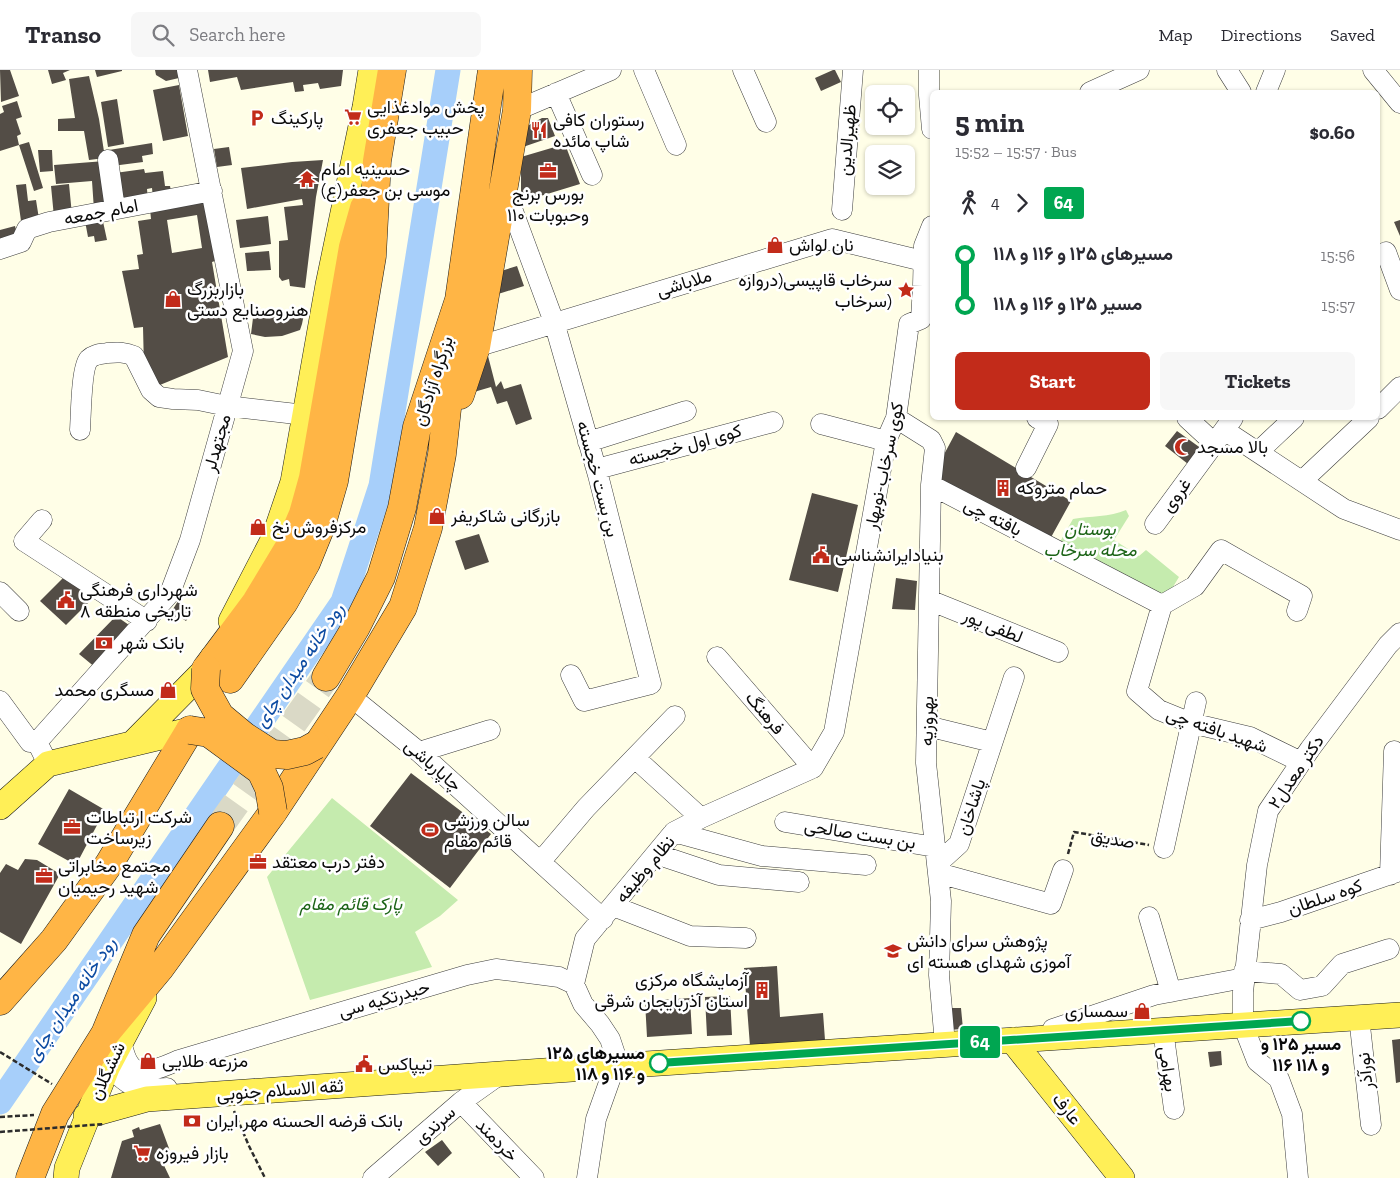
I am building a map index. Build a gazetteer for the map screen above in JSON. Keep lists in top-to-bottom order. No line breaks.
{"streets":{"highway":["بزرگراه آزادگان"],"main road":["ششگلان","ثقه الاسلام جنوبی","عارف"],"street":["ظهیرالدین","امام جمعه","ملاباشی","مجتهدلر","کوی اول خجسته","کوی سرخاب-نوبهار","بن بست خجسته","غروی","بافته چی","لطفی پور","فرهنگ","بهروزیه","شهید بافته چی","چاپارباشی","دکتر معدل۲","پاشاخان","بن بست صالحی","نظام وظیفه","کوه سلطان","حیدرتکیه سی","بهرامی","نورآذر","سرندی","خردمند"],"path":["صدیق"]},"crossings":[["امام جمعه","مجتهدلر"],["ملاباشی","کوی سرخاب-نوبهار"],["ملاباشی","بن بست خجسته"],["کوی اول خجسته","بن بست خجسته"],["کوی سرخاب-نوبهار","فرهنگ"],["کوی سرخاب-نوبهار","بهروزیه"],["کوی سرخاب-نوبهار","نظام وظیفه"],["بافته چی","بهروزیه"],["بافته چی","شهید بافته چی"],["لطفی پور","بهروزیه"],["فرهنگ","نظام وظیفه"],["بهروزیه","پاشاخان"],["بهروزیه","بن بست صالحی"],["بهروزیه","ثقه الاسلام جنوبی"],["شهید بافته چی","دکتر معدل۲"],["چاپارباشی","نظام وظیفه"],["دکتر معدل۲","کوه سلطان"],["دکتر معدل۲","ثقه الاسلام جنوبی"],["پاشاخان","بن بست صالحی"],["نظام وظیفه","حیدرتکیه سی"],["حیدرتکیه سی","ششگلان"],["بهرامی","ثقه الاسلام جنوبی"],["ششگلان","ثقه الاسلام جنوبی"],["نورآذر","ثقه الاسلام جنوبی"],["ثقه الاسلام جنوبی","عارف"],["ثقه الاسلام جنوبی","سرندی"],["سرندی","خردمند"]],"water":["رود خانه میدان چای"],"parks":["بوستان محله سرخاب","پارک قائم مقام"],"places":{"supermarket":["پخش موادغذایی حبیب جعفری","بازار فیروزه"],"parking":["پارکینگ"],"restaurant":["رستوران کافی شاپ مائده"],"office":["بورس برنج وحبوبات ۱۱۰","شرکت ارتباطات زیرساخت","دفتر درب معتقد","مجتمع مخابراتی شهید رحیمیان"],"temple":["حسینیه امام موسی بن جعفر(ع)"],"shop":["نان لواش","بازاربزرگ هنروصنایع دستی","بازرگانی شاکریفر","مرکزفروش نخ","مسگری محمد","سمساری","مزرعه طلایی"],"place":["سرخاب قاپیسی(دروازه سرخاب)"],"mosque":["بالا مسجد"],"building":["حمام متروکه","آزمایشگاه مرکزی استان آذربایجان شرقی"],"public building":["بنیادایرانشناسی","شهرداری فرهنگی تاریخی منطقه ۸","تیپاکس"],"bank":["بانک شهر","بانک قرضه الحسنه مهر ایران"],"sports":["سالن ورزشی قائم مقام"],"school or university":["پژوهش سرای دانش آموزی شهدای هسته ای"],"other":["مسیر ۱۲۵ و ۱۱۶ و ۱۱۸","مسیرهای ۱۲۵ و ۱۱۶ و ۱۱۸"]},"lines":["bus line 64"],"page":{"header":"Transo","search":"Search here","nav":["Map","Directions","Saved"],"on_map":"64","heading":["5 min","15:52 – 15:57 · Bus","$0.60"],"legs":["4","64"],"list":[{"name":"مسیرهای ۱۲۵ و ۱۱۶ و ۱۱۸","value":"15:56"},{"name":"مسیر ۱۲۵ و ۱۱۶ و ۱۱۸","value":"15:57"}],"buttons":["Start","Tickets"]}}
